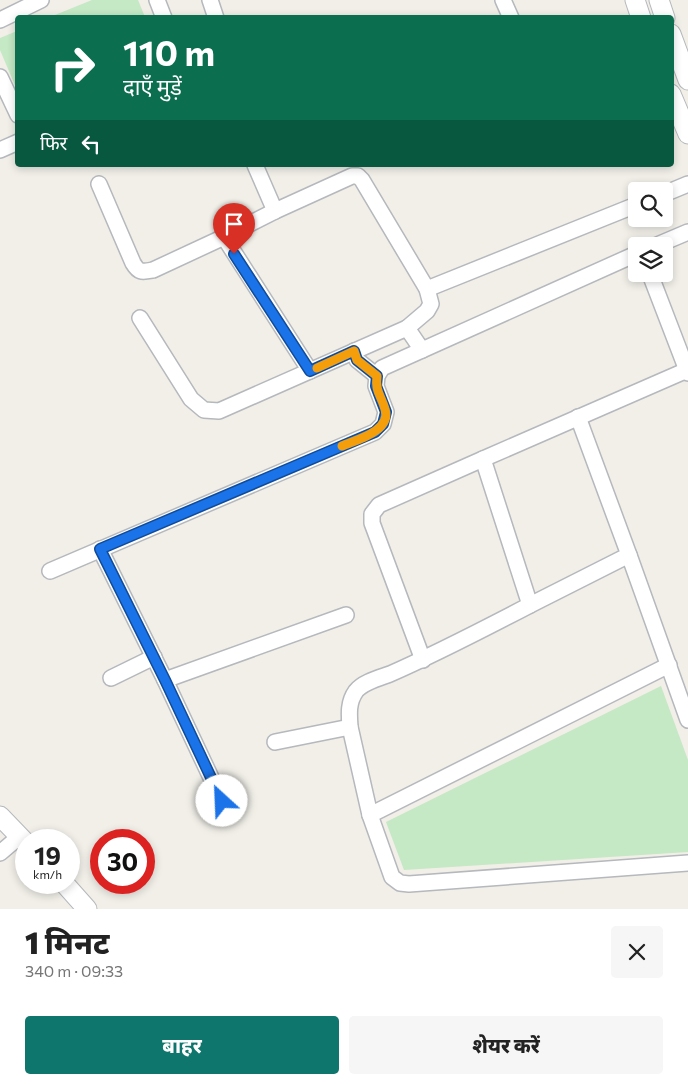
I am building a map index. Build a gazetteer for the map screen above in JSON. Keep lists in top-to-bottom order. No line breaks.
{"page":{"turn":["110 m","दाएँ मुड़ें"],"then":"फिर","speed":"19 km/h","limit":"30","heading":["1 मिनट","340 m · 09:33"],"buttons":["बाहर","शेयर करें"]}}
